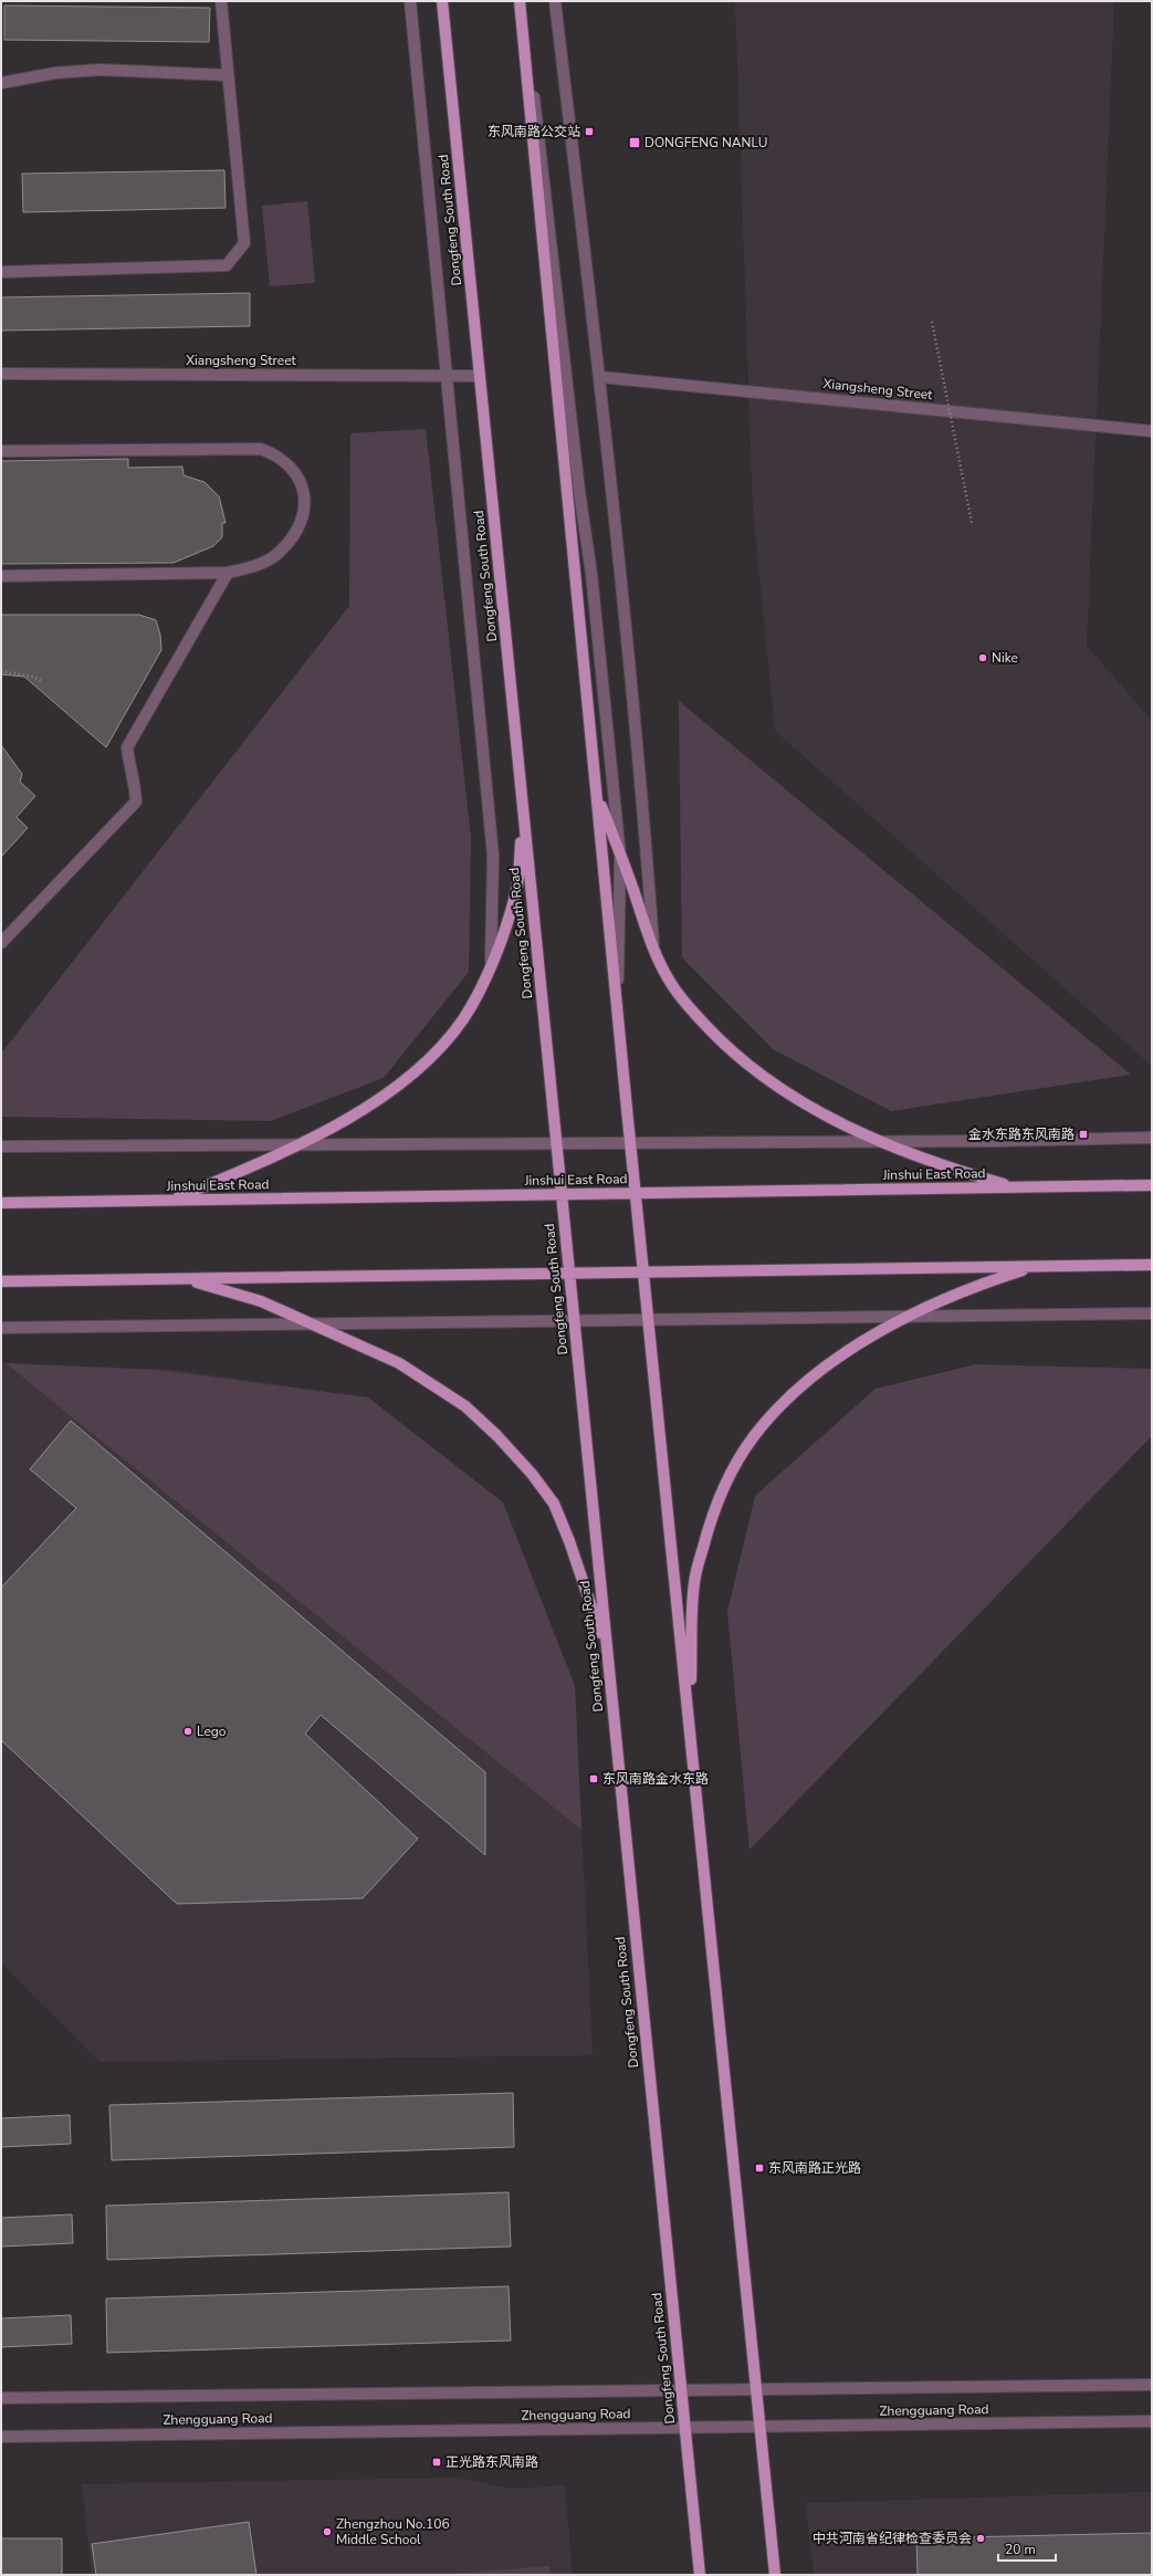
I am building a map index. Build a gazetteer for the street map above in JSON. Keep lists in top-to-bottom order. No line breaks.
{"streets":{"main road":["Dongfeng South Road","Jinshui East Road"],"street":["Xiangsheng Street","Zhengguang Road"]},"crossings":[["Dongfeng South Road","Xiangsheng Street"],["Dongfeng South Road","Jinshui East Road"],["Dongfeng South Road","Zhengguang Road"]],"places":{"transit":["东风南路公交站","DONGFENG NANLU","金水东路东风南路","东风南路金水东路","东风南路正光路","正光路东风南路"],"other":["Nike","Lego","Zhengzhou No.106 Middle School","中共河南省纪律检查委员会"]},"scale_bar":"20 m"}
